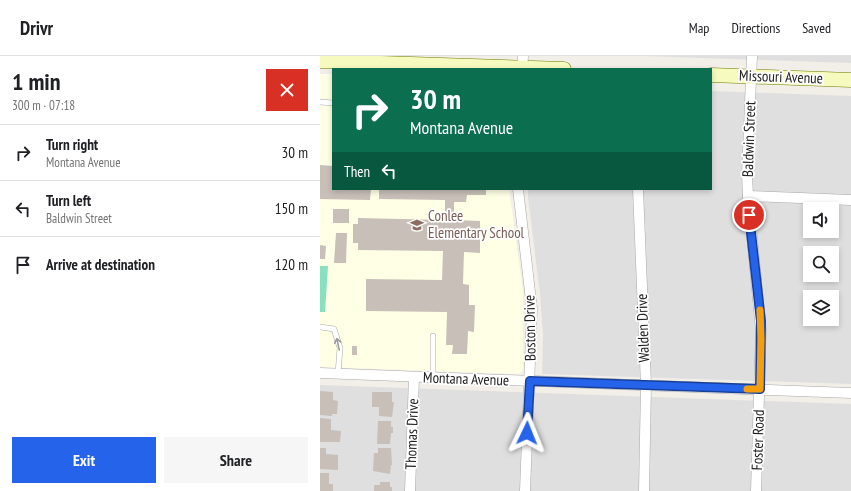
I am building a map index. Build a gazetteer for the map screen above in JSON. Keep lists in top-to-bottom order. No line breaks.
{"streets":{"main road":["Missouri Avenue"],"street":["Baldwin Street","Boston Drive","Walden Drive","Montana Avenue","Thomas Drive","Foster Road"]},"crossings":[["Missouri Avenue","Baldwin Street"],["Baldwin Street","Montana Avenue"],["Baldwin Street","Foster Road"],["Boston Drive","Montana Avenue"],["Walden Drive","Montana Avenue"],["Montana Avenue","Thomas Drive"],["Montana Avenue","Foster Road"]],"places":{"school or university":["Conlee Elementary School"]},"page":{"header":"Drivr","nav":["Map","Directions","Saved"],"heading":["1 min","300 m · 07:18"],"turn":["30 m","Montana Avenue"],"list":[{"name":"Turn right","note":"Montana Avenue","value":"30 m"},{"name":"Turn left","note":"Baldwin Street","value":"150 m"},{"name":"Arrive at destination","value":"120 m"}],"then":"Then","buttons":["Exit","Share"]}}
